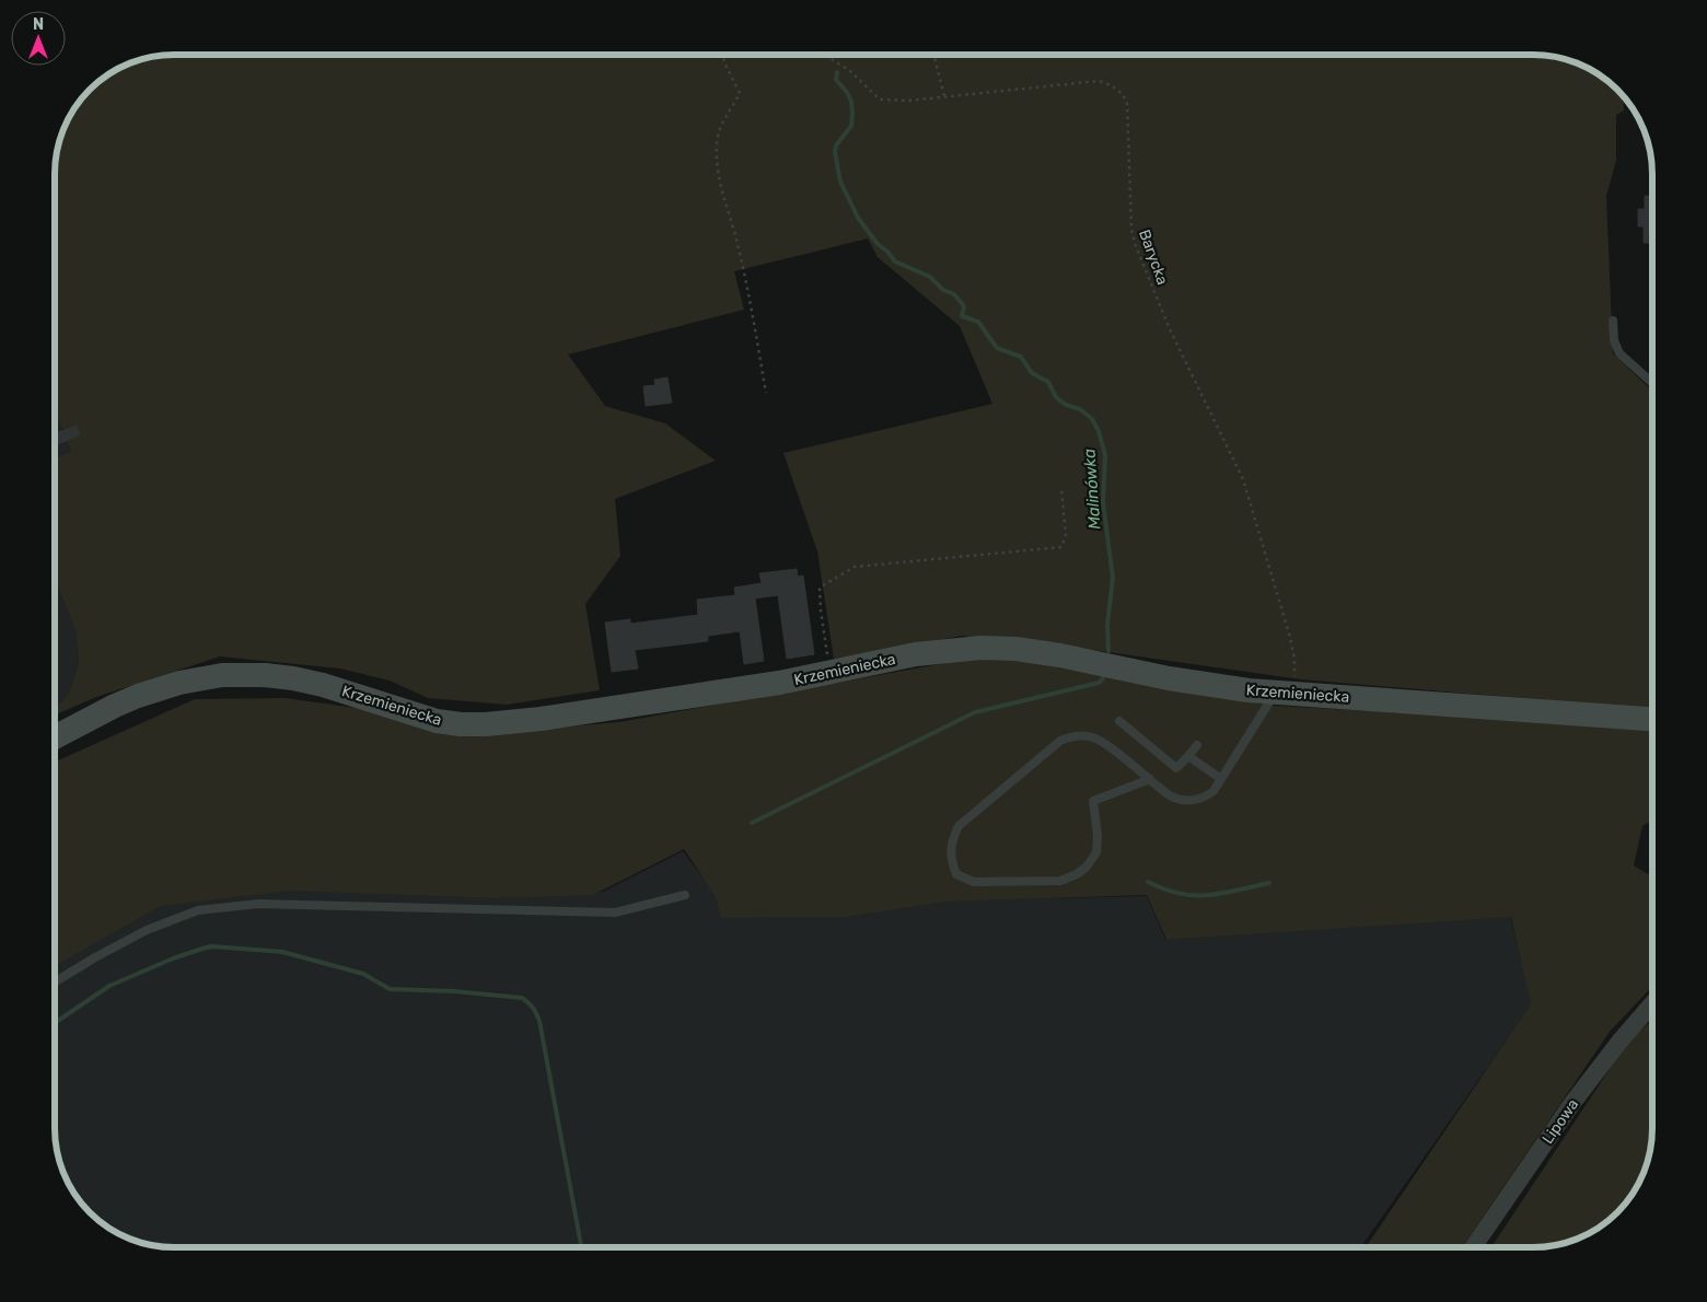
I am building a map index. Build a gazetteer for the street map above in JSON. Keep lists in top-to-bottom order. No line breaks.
{"streets":{"street":["Krzemieniecka","Lipowa"],"path":["Barycka"]},"crossings":[["Barycka","Krzemieniecka"]],"water":["Malinówka"],"north":"top"}
